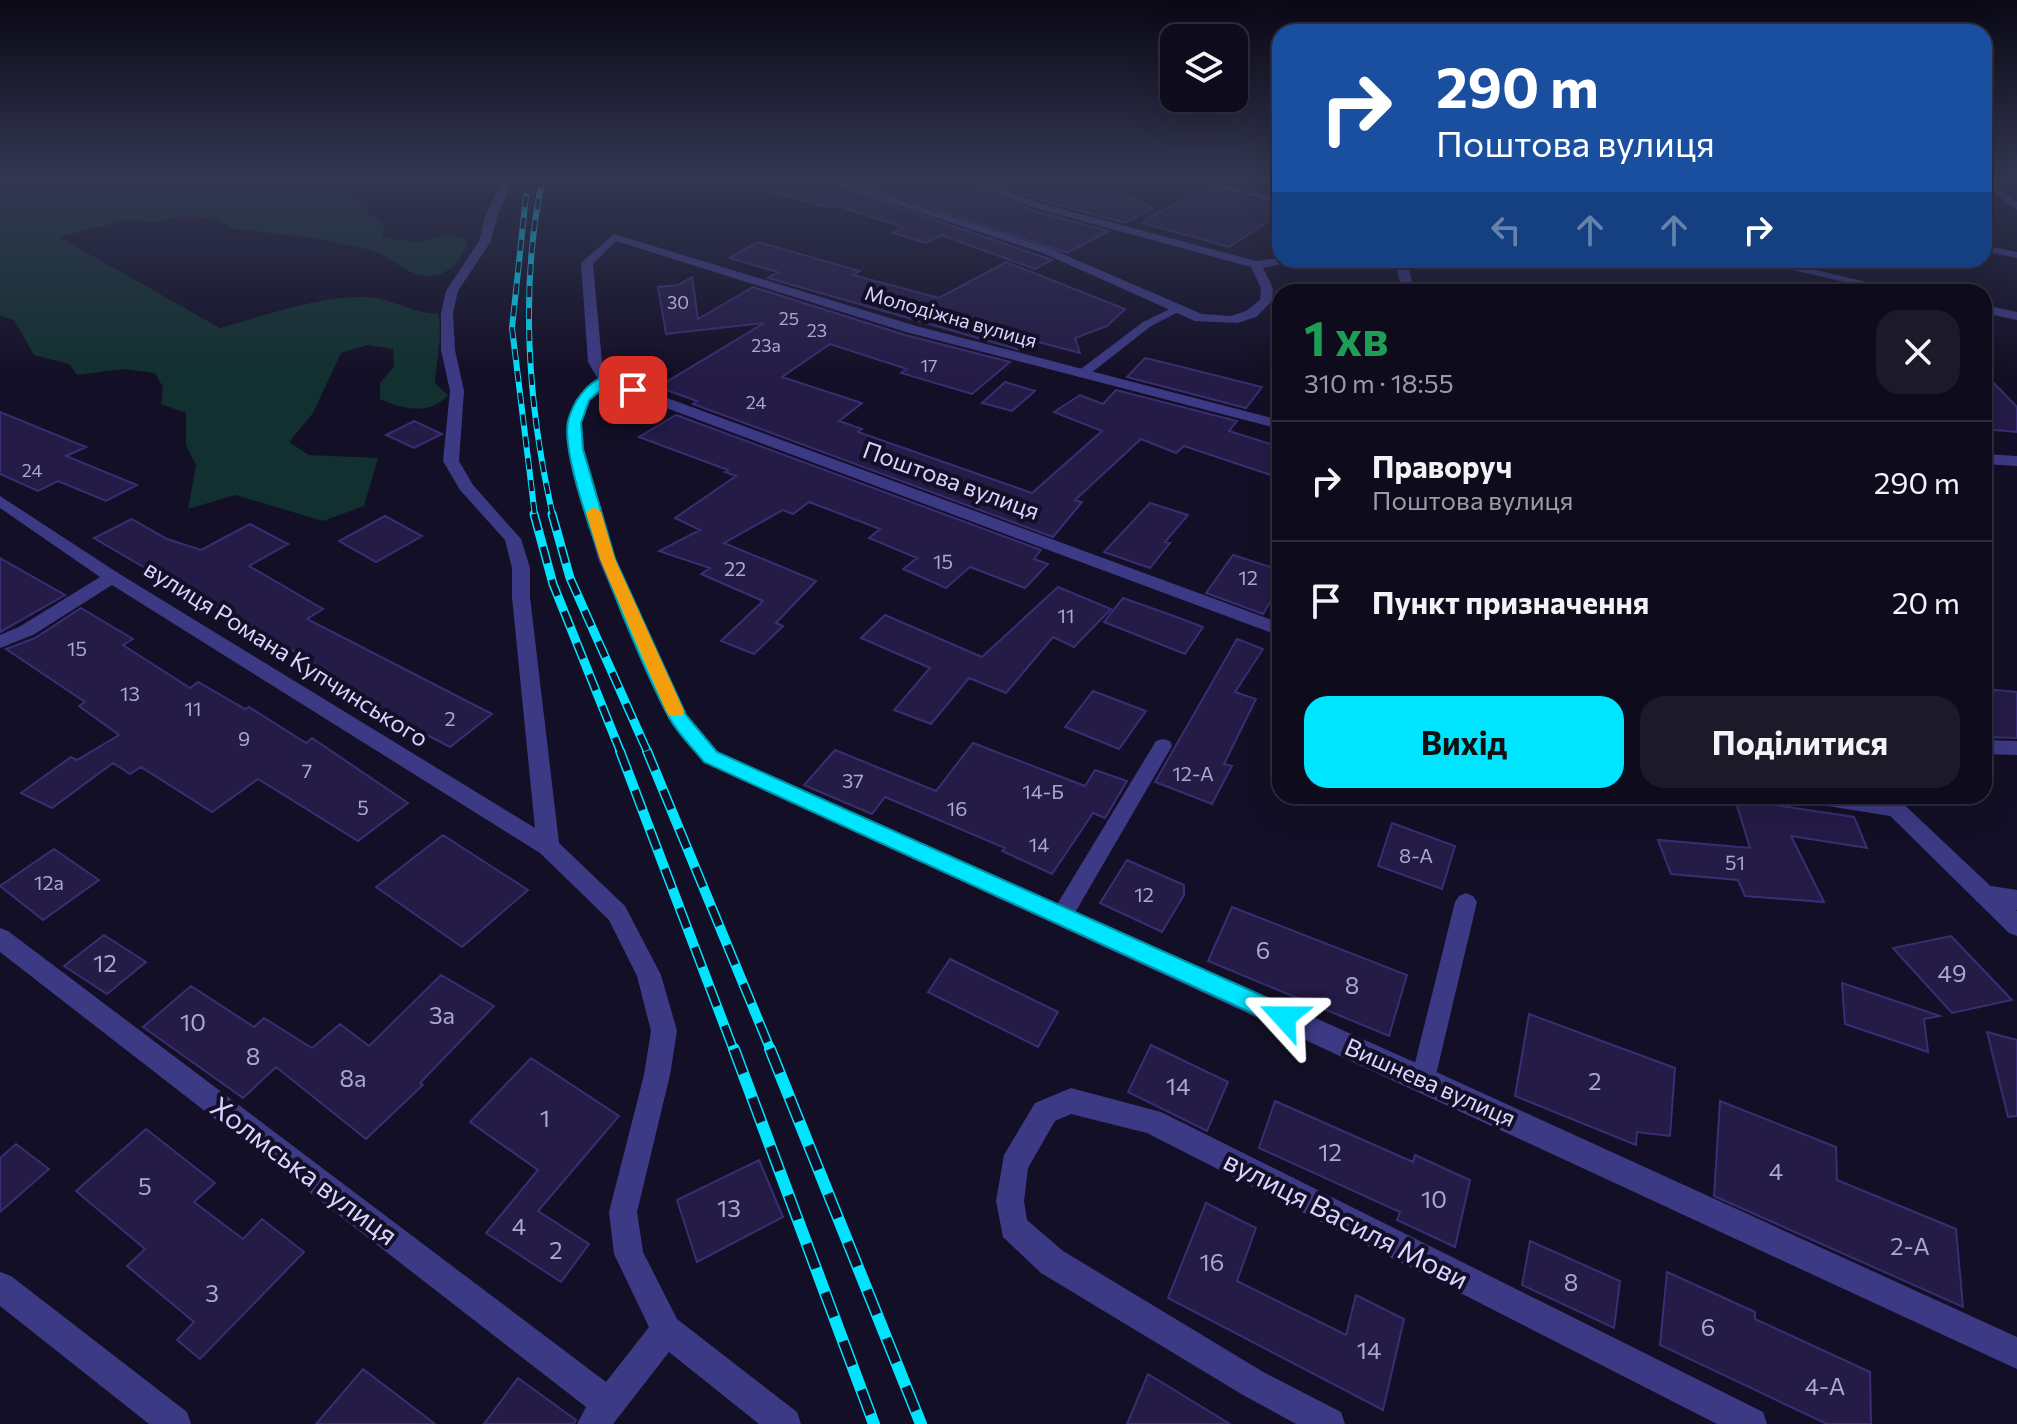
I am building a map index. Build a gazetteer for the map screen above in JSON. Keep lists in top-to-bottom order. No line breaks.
{"streets":{"street":["Молодіжна вулиця","Поштова вулиця","вулиця Романа Купчинського","Вишнева вулиця","Холмська вулиця","вулиця Василя Мови"]},"crossings":[["Молодіжна вулиця","Поштова вулиця"],["Молодіжна вулиця","Вишнева вулиця"],["Поштова вулиця","Вишнева вулиця"]],"house_numbers":["30","25","23","23а","17","24","24","15","22","12","11","15","13","11","2","9","7","12-А","37","14-Б","5","16","14","8-А","51","12а","12","6","12","49","8","3а","10","8","8а","2","14","1","12","4","5","10","13","4","2-А","2","16","8","3","6","14","4-А"],"page":{"turn":["290 m","Поштова вулиця"],"heading":["1 хв","310 m · 18:55"],"list":[{"name":"Праворуч","note":"Поштова вулиця","value":"290 m"},{"name":"Пункт призначення","value":"20 m"}],"buttons":["Вихід","Поділитися"]}}
